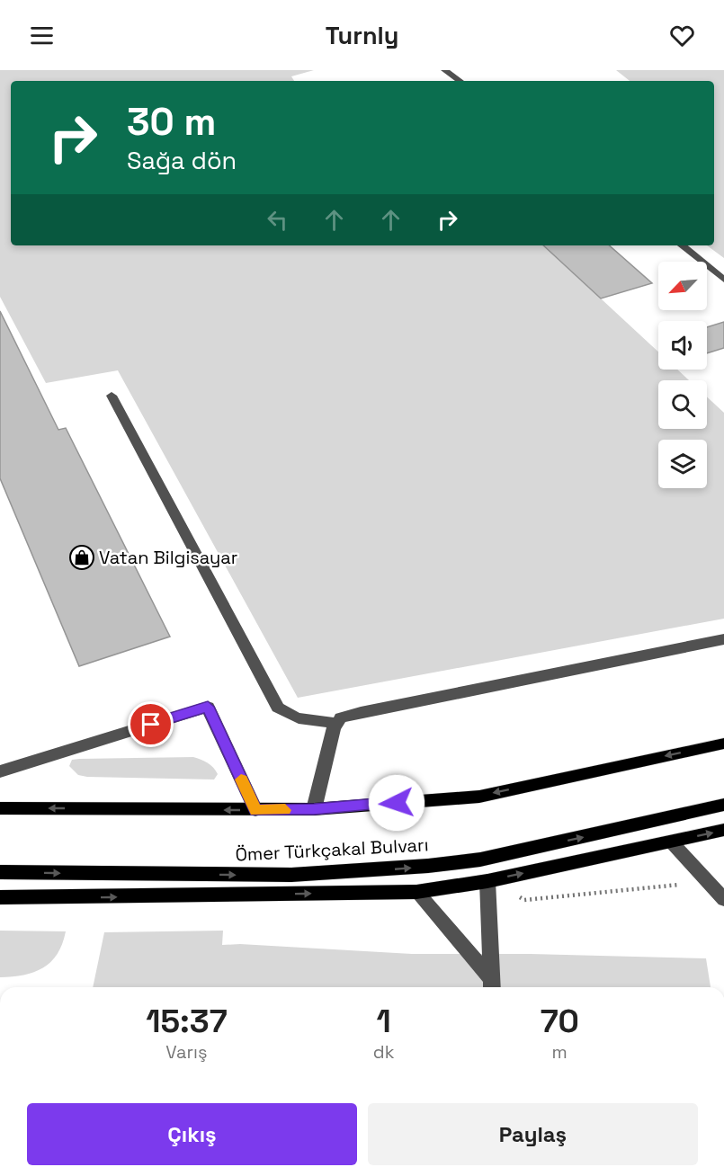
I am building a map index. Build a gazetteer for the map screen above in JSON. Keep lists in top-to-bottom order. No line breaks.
{"streets":{"main road":["Ömer Türkçakal Bulvarı"]},"places":{"shop":["Vatan Bilgisayar"]},"north":"bottom left","page":{"header":"Turnly","turn":["30 m","Sağa dön"],"eta":["15:37","Varış","1","dk","70","m"],"buttons":["Çıkış","Paylaş"]}}
